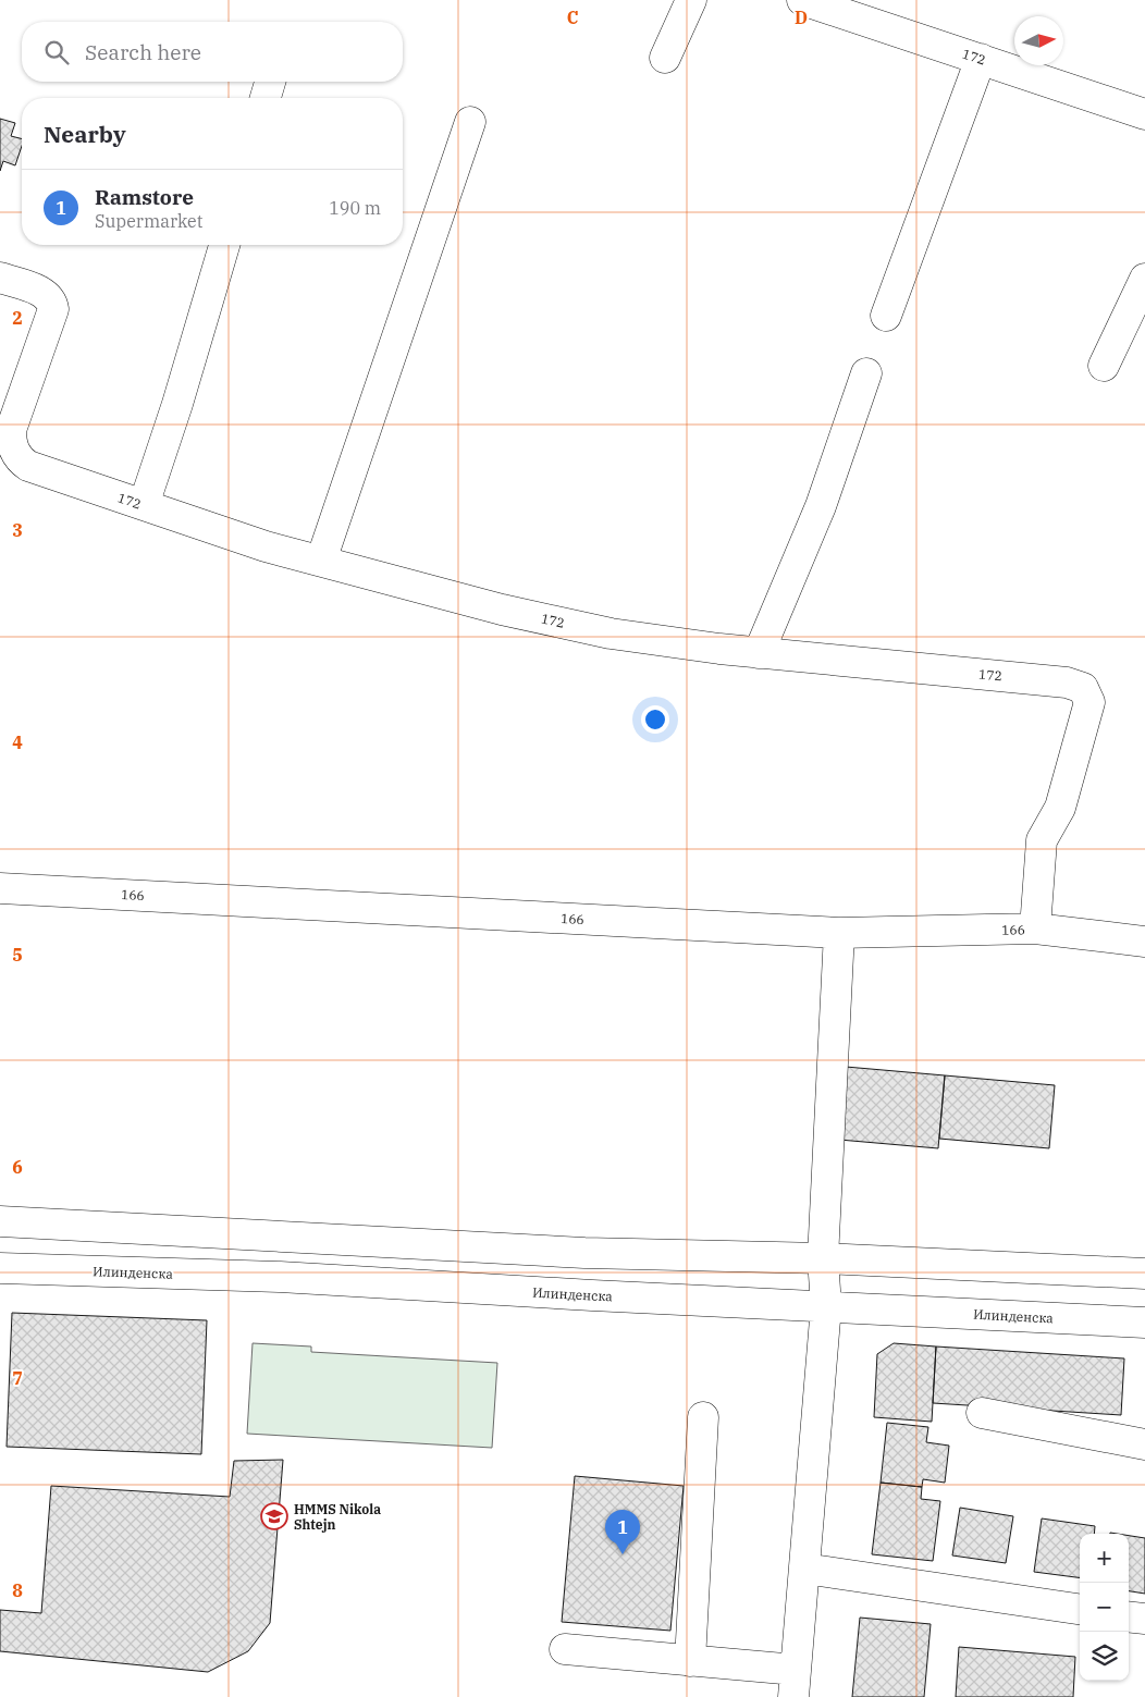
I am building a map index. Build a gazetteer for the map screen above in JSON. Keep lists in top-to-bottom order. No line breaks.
{"streets":{"street":["172","166","Илинденска"]},"crossings":[["172","166"]],"places":{"school or university":["HMMS Nikola Shtejn"]},"north":"right","page":{"search":"Search here","heading":"Nearby","list":[{"mark":"1","name":"Ramstore","note":"Supermarket","value":"190 m"}],"pins":"1","map_buttons":["+","−"]},"grid":{"columns":["C","D"],"rows":["2","3","4","5","6","7","8"]}}
